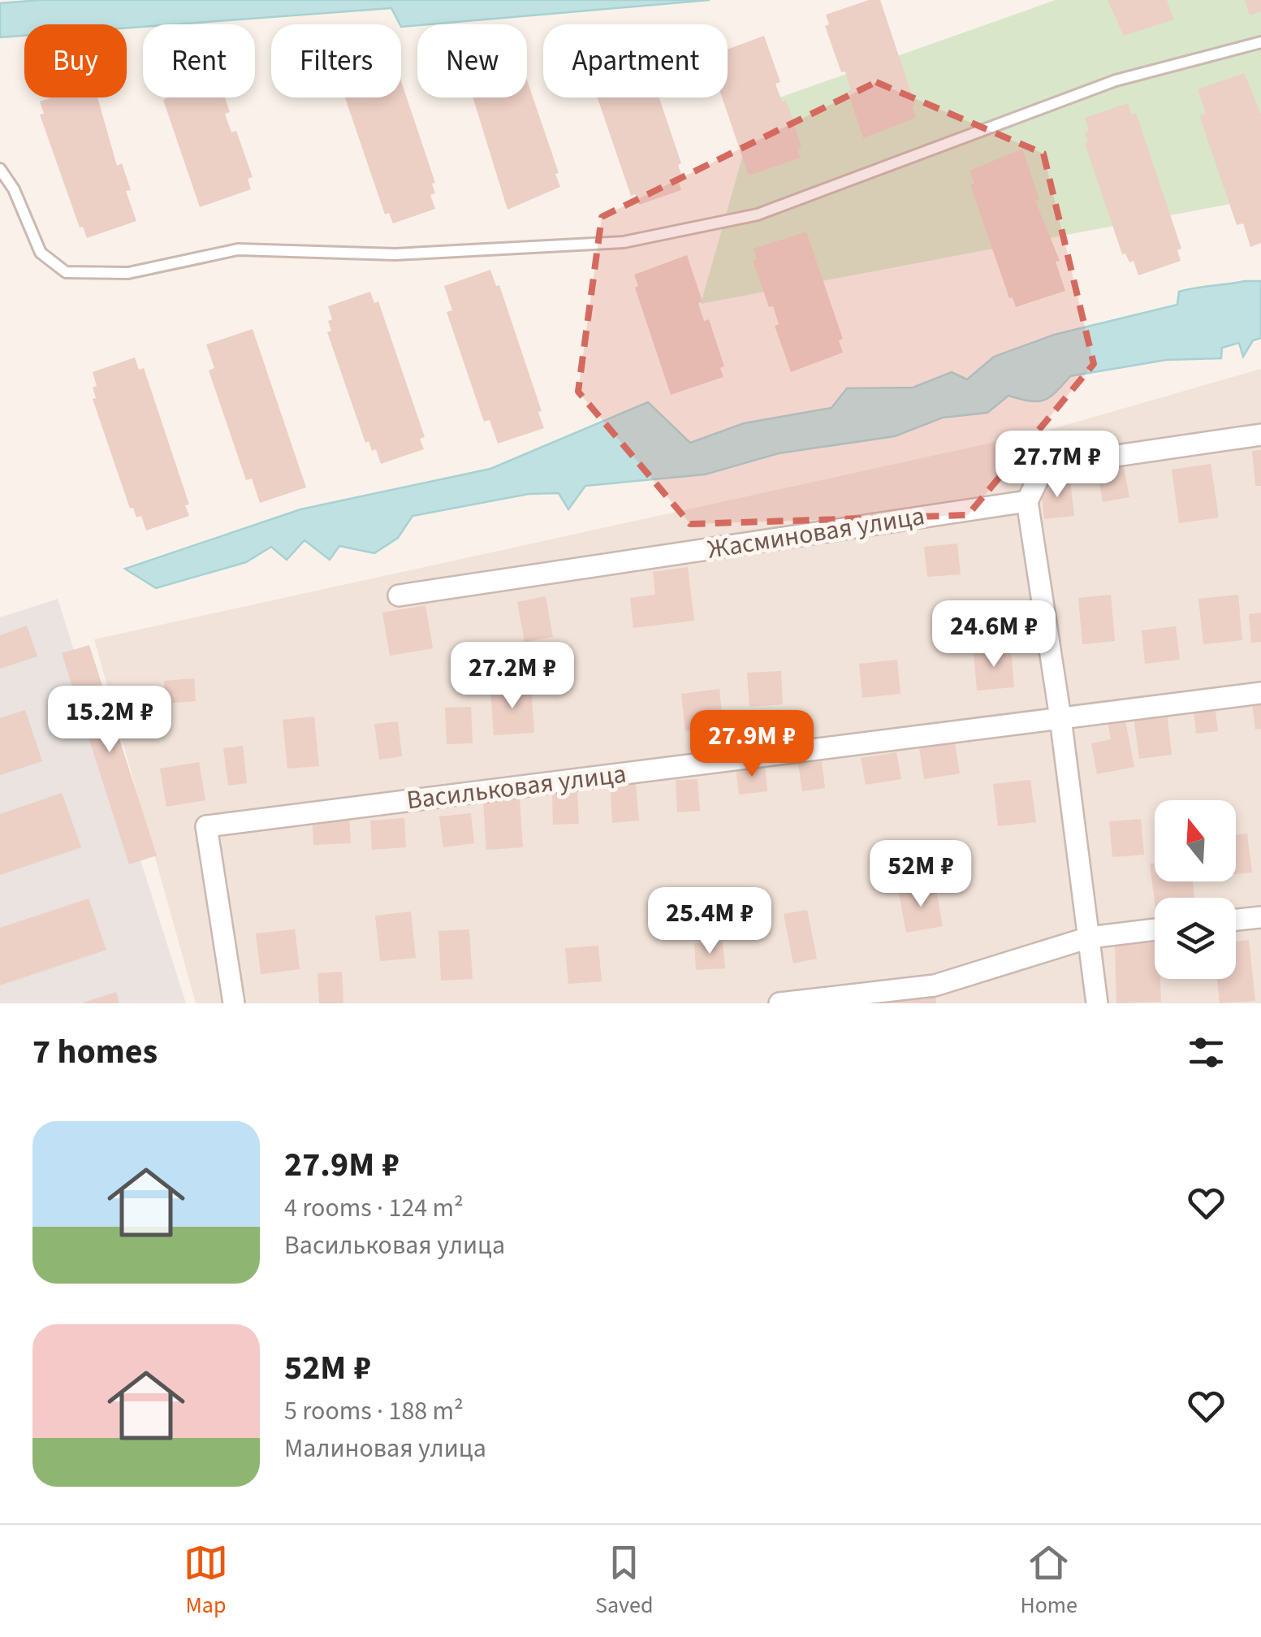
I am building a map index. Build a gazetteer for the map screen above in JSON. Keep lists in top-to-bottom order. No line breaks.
{"streets":{"street":["Жасминовая улица","Васильковая улица"]},"north":"top","page":{"chip":["Buy","Rent","Filters","New","Apartment"],"price":["27.7M ₽","24.6M ₽","27.2M ₽","15.2M ₽","27.9M ₽","52M ₽","25.4M ₽"],"heading":"7 homes","list":[{"name":"27.9M ₽","note":"4 rooms · 124 m² · Васильковая улица"},{"name":"52M ₽","note":"5 rooms · 188 m² · Малиновая улица"}],"tabs":["Map","Saved","Home"]}}
